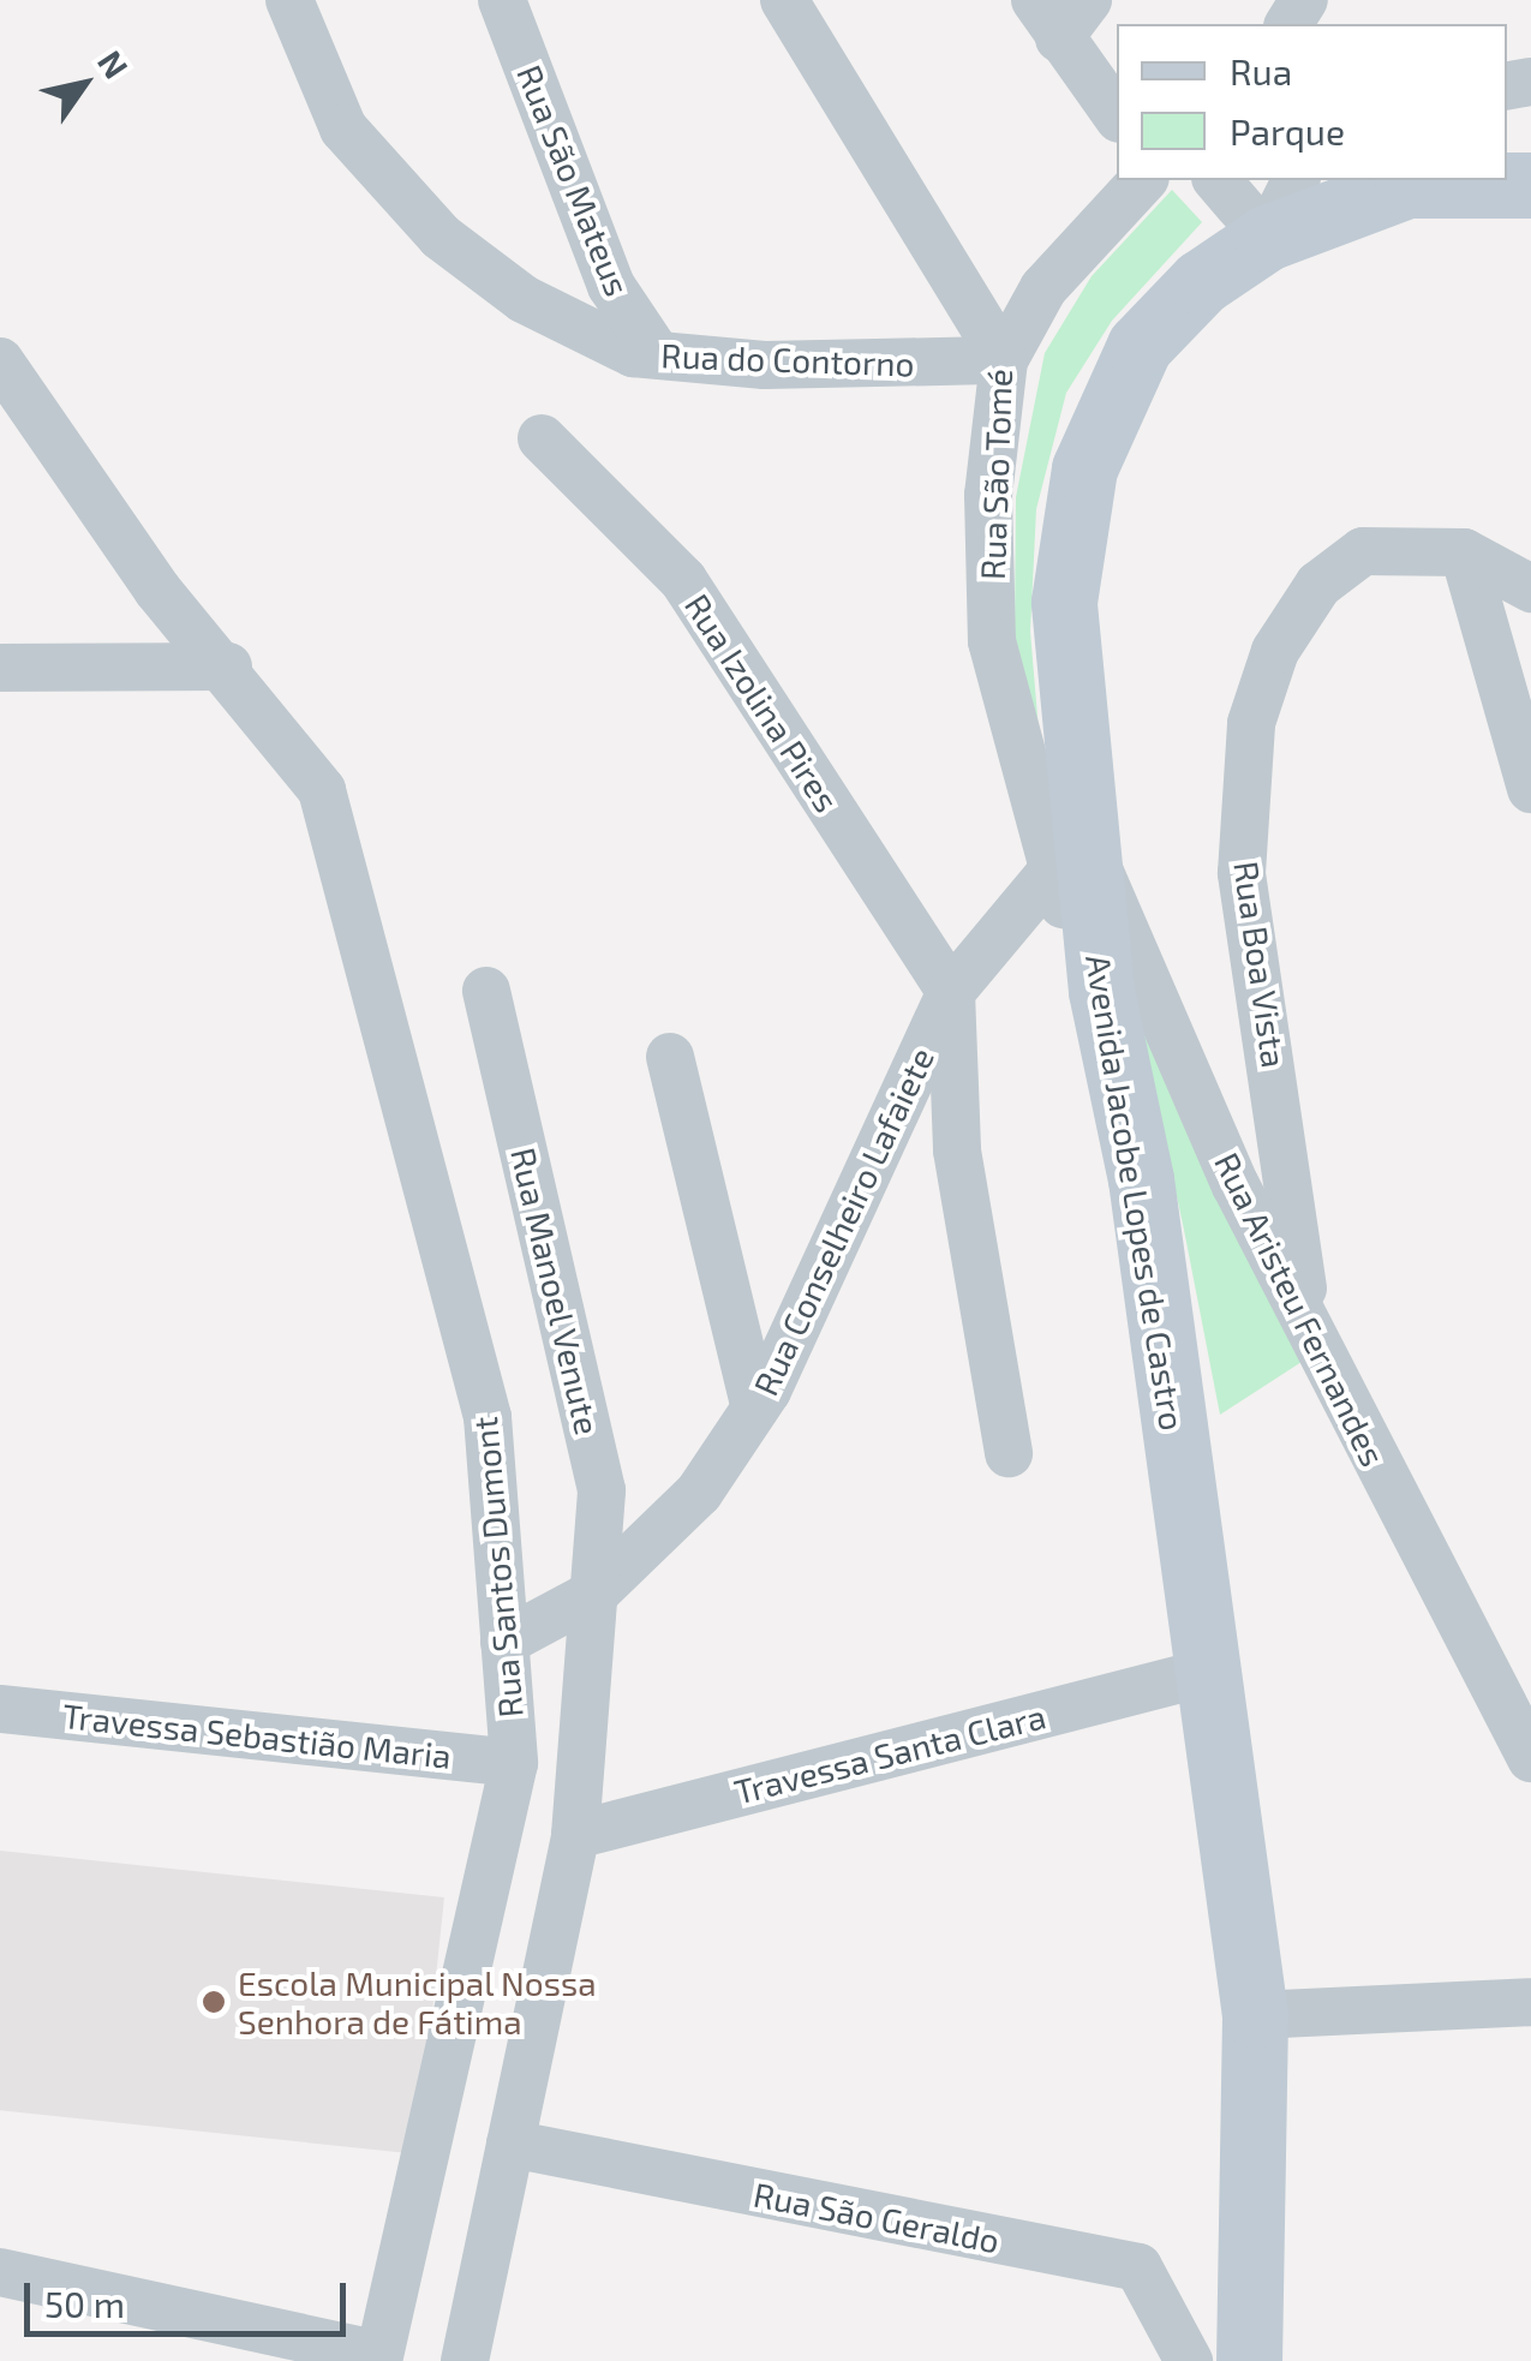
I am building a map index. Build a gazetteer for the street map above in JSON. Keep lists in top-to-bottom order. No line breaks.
{"streets":{"street":["Rua São Mateus","Rua do Contorno","Rua São Tomé","Rua Izolina Pires","Rua Boa Vista","Avenida Jacobe Lopes de Castro","Rua Conselheiro Lafaiete","Rua Manoel Venute","Rua Aristeu Fernandes","Rua Santos Dumont","Travessa Sebastião Maria","Travessa Santa Clara","Rua São Geraldo"]},"crossings":[["Rua São Mateus","Rua do Contorno"],["Rua do Contorno","Rua São Tomé"],["Rua São Tomé","Avenida Jacobe Lopes de Castro"],["Rua São Tomé","Rua Conselheiro Lafaiete"],["Rua São Tomé","Rua Aristeu Fernandes"],["Rua Izolina Pires","Rua Conselheiro Lafaiete"],["Rua Boa Vista","Rua Aristeu Fernandes"],["Avenida Jacobe Lopes de Castro","Rua Conselheiro Lafaiete"],["Avenida Jacobe Lopes de Castro","Rua Aristeu Fernandes"],["Avenida Jacobe Lopes de Castro","Travessa Santa Clara"],["Rua Conselheiro Lafaiete","Rua Manoel Venute"],["Rua Conselheiro Lafaiete","Rua Aristeu Fernandes"],["Rua Conselheiro Lafaiete","Rua Santos Dumont"],["Rua Santos Dumont","Travessa Sebastião Maria"]],"places":["Escola Municipal Nossa Senhora de Fátima"],"legend":["Rua","Parque"],"scale_bar":"50 m","north":"top right"}
